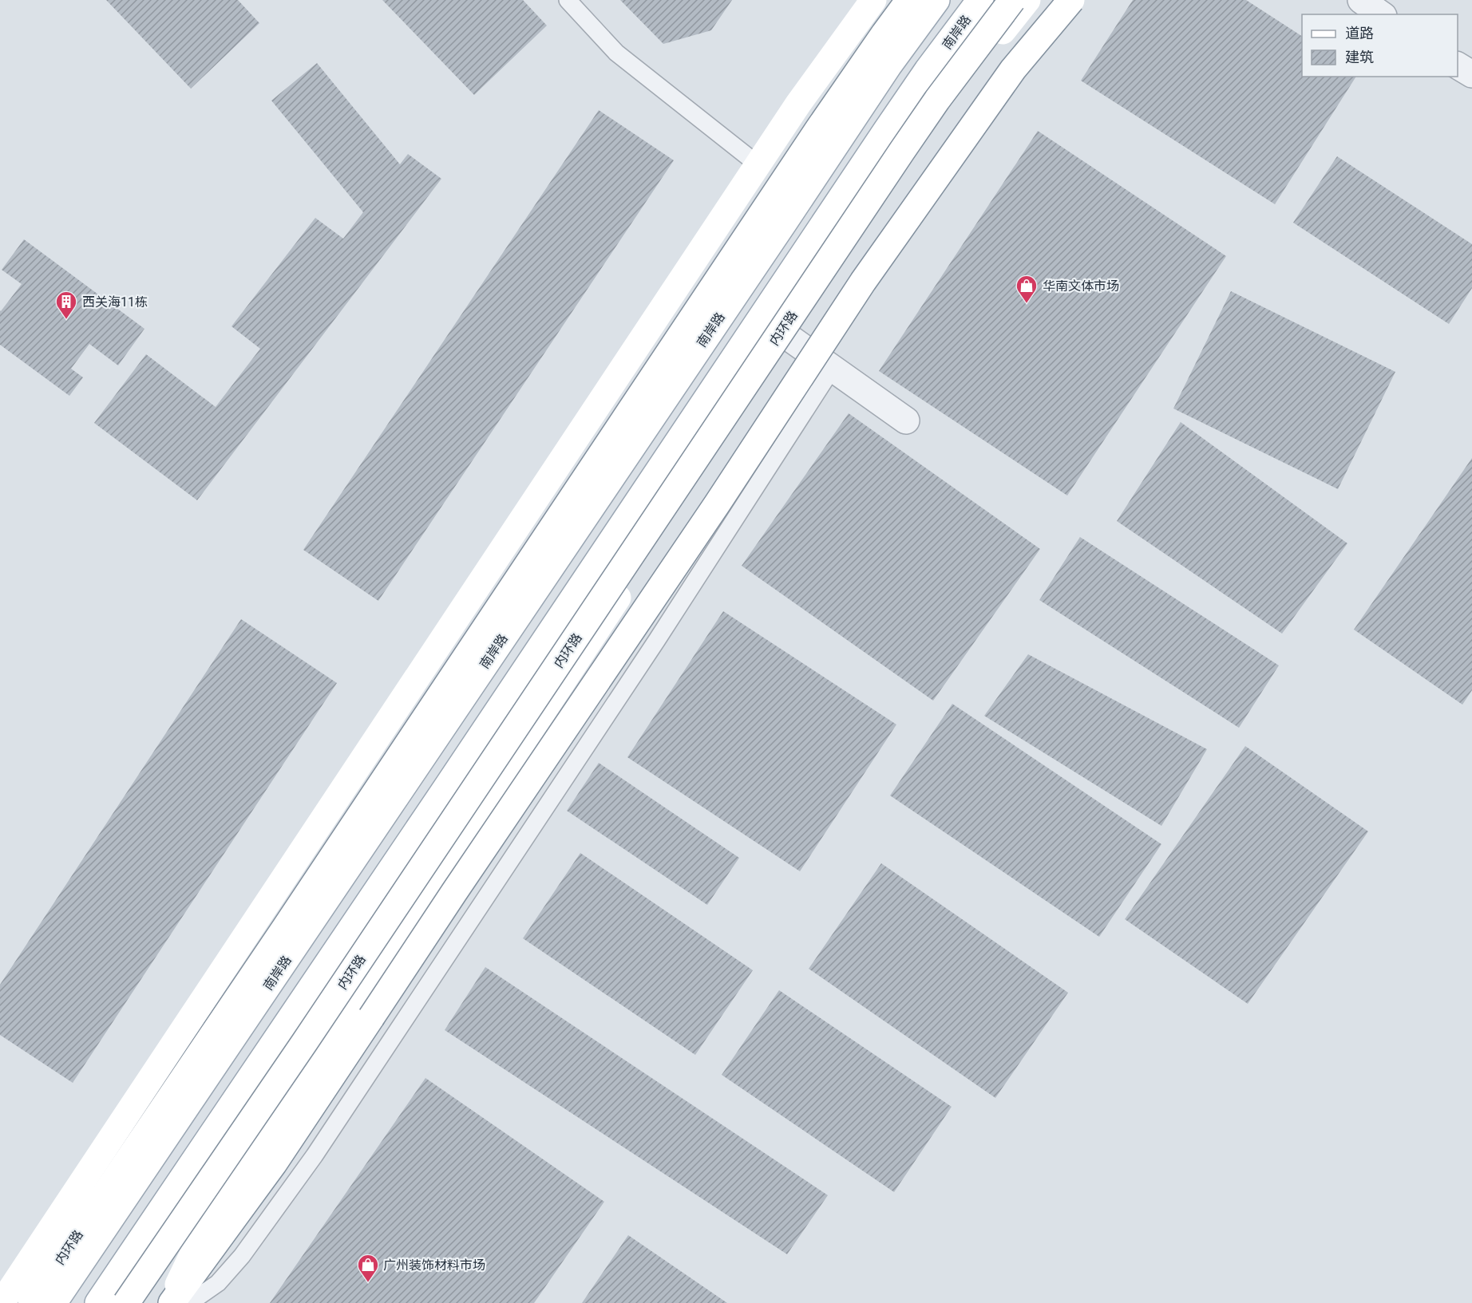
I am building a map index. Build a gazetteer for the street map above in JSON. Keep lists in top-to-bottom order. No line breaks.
{"streets":{"main road":["南岸路","内环路"]},"places":{"shop":["华南文体市场","广州装饰材料市场"],"building":["西关海11栋"]},"legend":["道路","建筑"]}
